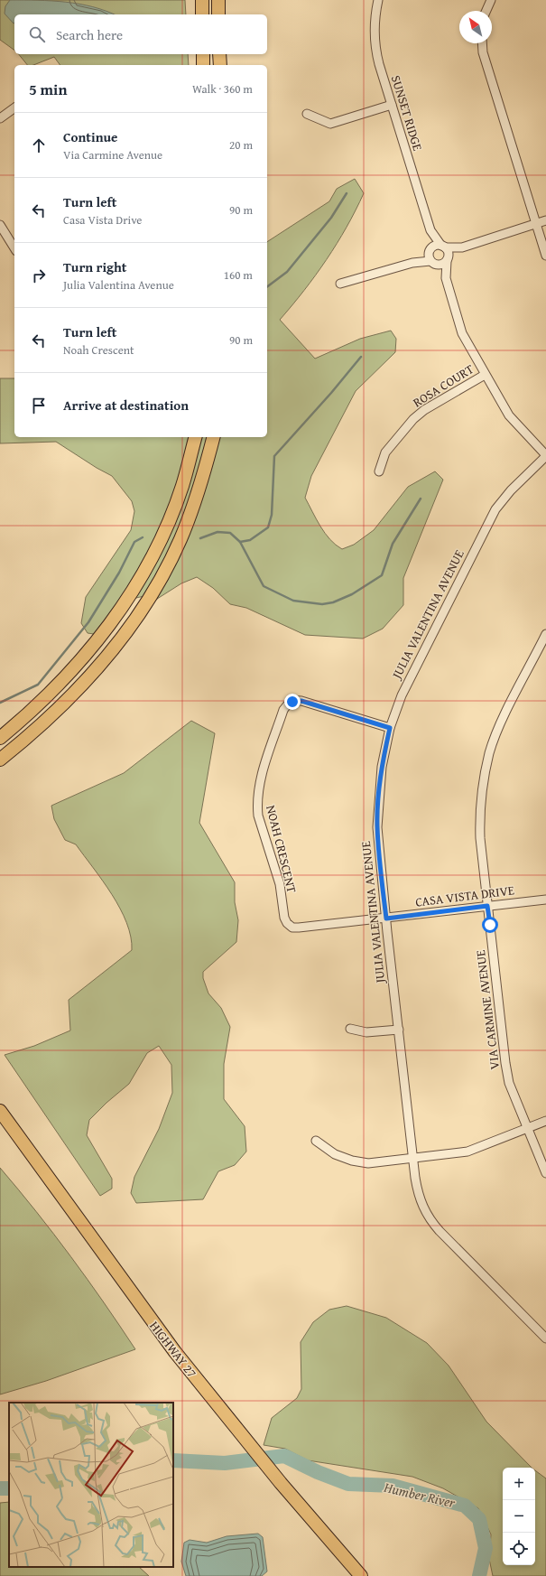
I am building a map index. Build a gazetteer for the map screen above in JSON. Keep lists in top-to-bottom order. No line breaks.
{"streets":{"main road":["HIGHWAY 27"],"street":["SUNSET RIDGE","ROSA COURT","JULIA VALENTINA AVENUE","NOAH CRESCENT","CASA VISTA DRIVE","VIA CARMINE AVENUE"]},"crossings":[["JULIA VALENTINA AVENUE","NOAH CRESCENT"],["JULIA VALENTINA AVENUE","CASA VISTA DRIVE"],["NOAH CRESCENT","CASA VISTA DRIVE"],["CASA VISTA DRIVE","VIA CARMINE AVENUE"]],"water":["Humber River"],"north":"top left","page":{"search":"Search here","heading":["5 min","Walk · 360 m"],"list":[["Continue","Via Carmine Avenue","20 m"],["Turn left","Casa Vista Drive","90 m"],["Turn right","Julia Valentina Avenue","160 m"],["Turn left","Noah Crescent","90 m"],"Arrive at destination"],"map_buttons":["+","−"]}}
